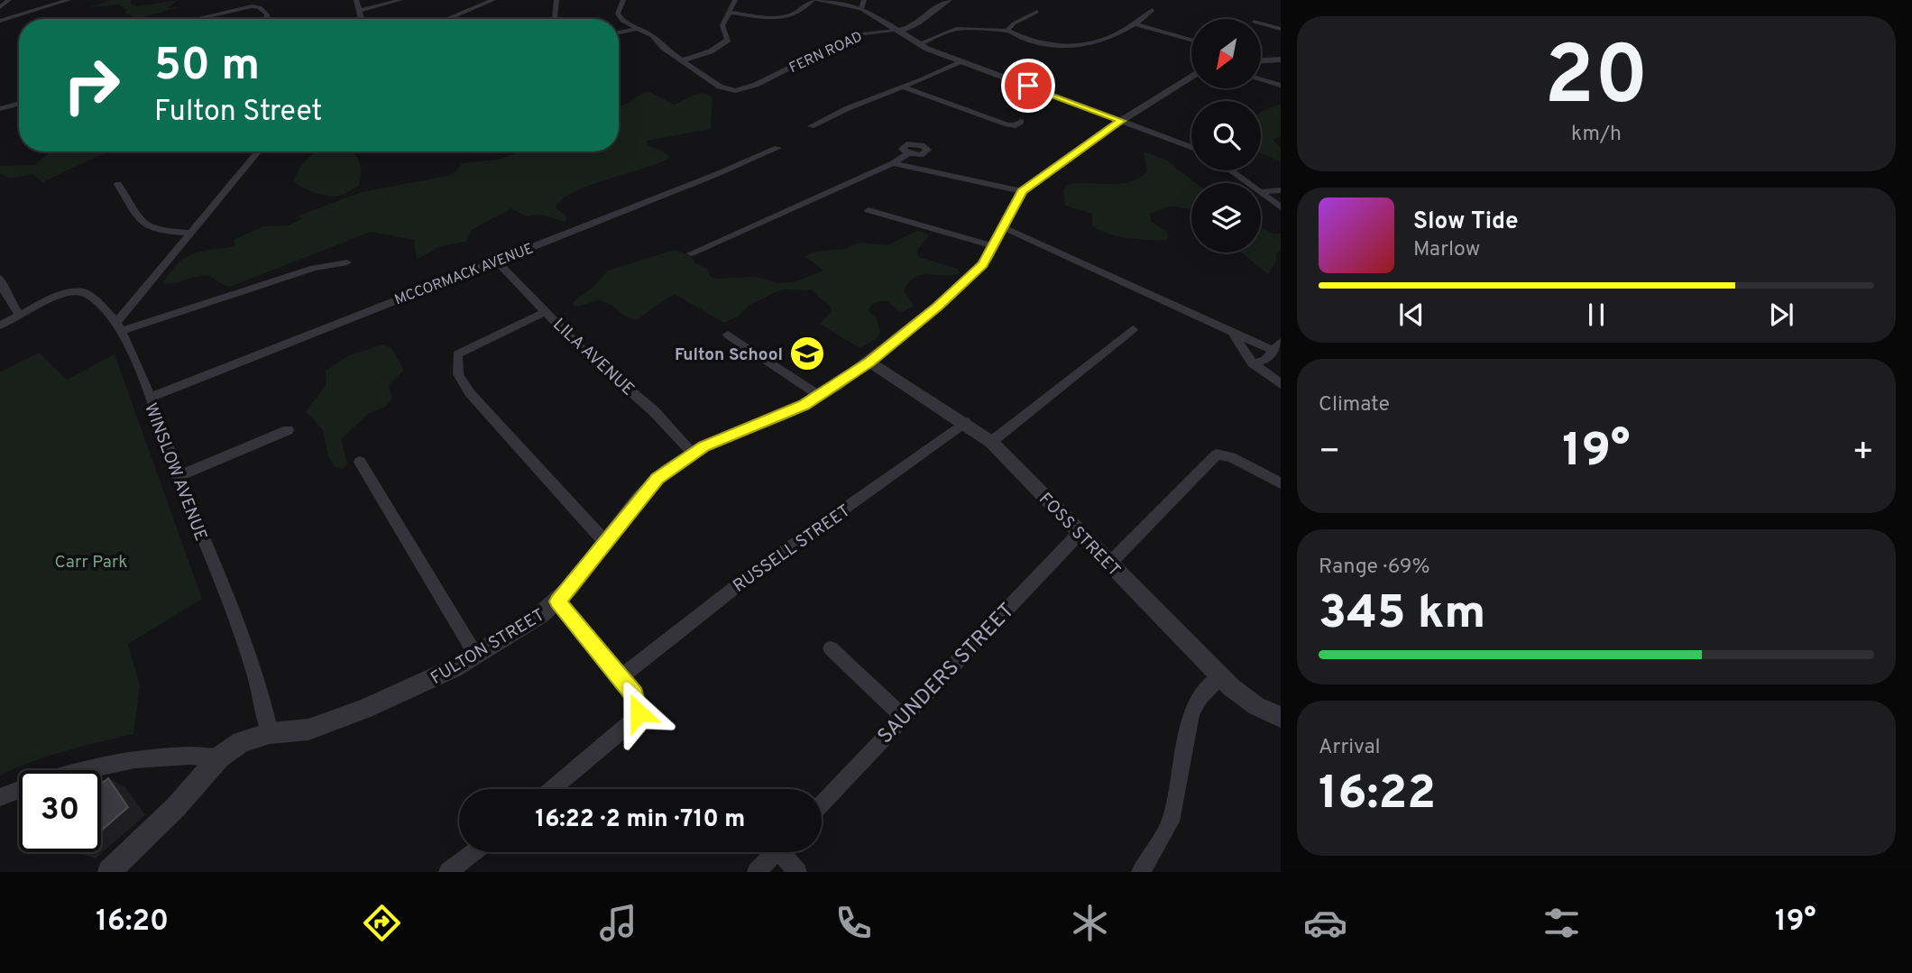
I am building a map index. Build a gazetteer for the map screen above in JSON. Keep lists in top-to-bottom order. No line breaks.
{"streets":{"street":["FERN ROAD","MCCORMACK AVENUE","LILA AVENUE","WINSLOW AVENUE","FOSS STREET","RUSSELL STREET","FULTON STREET","SAUNDERS STREET"]},"crossings":[["MCCORMACK AVENUE","LILA AVENUE"],["MCCORMACK AVENUE","WINSLOW AVENUE"],["LILA AVENUE","FULTON STREET"],["WINSLOW AVENUE","FULTON STREET"],["FOSS STREET","RUSSELL STREET"],["FOSS STREET","FULTON STREET"],["FOSS STREET","SAUNDERS STREET"]],"parks":["Carr Park"],"places":{"school or university":["Fulton School"]},"north":"bottom left","page":{"tile":[["20","km/h"],"Climate",["Range · 69%","345 km"],["Arrival","16:22"]],"turn":["50 m","Fulton Street"],"song":["Slow Tide","Marlow"],"heat":["−","19°","+"],"limit":"30","trip":"16:22 · 2 min · 710 m","tabs":["16:20","19°"]}}
